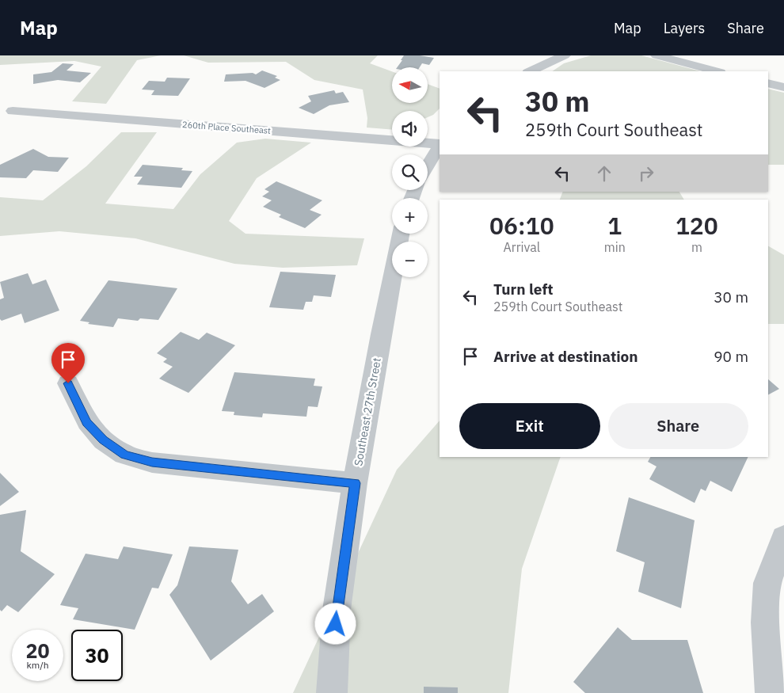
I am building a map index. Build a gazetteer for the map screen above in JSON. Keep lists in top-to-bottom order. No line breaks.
{"streets":{"street":["260th Place Southeast","Southeast 27th Street"]},"north":"left","page":{"header":"Map","nav":["Map","Layers","Share"],"map_buttons":["+","−"],"turn":["30 m","259th Court Southeast"],"eta":["06:10","Arrival","1","min","120","m"],"list":[{"name":"Turn left","note":"259th Court Southeast","value":"30 m"},{"name":"Arrive at destination","value":"90 m"}],"buttons":["Exit","Share"],"speed":"20 km/h","limit":"30"}}
